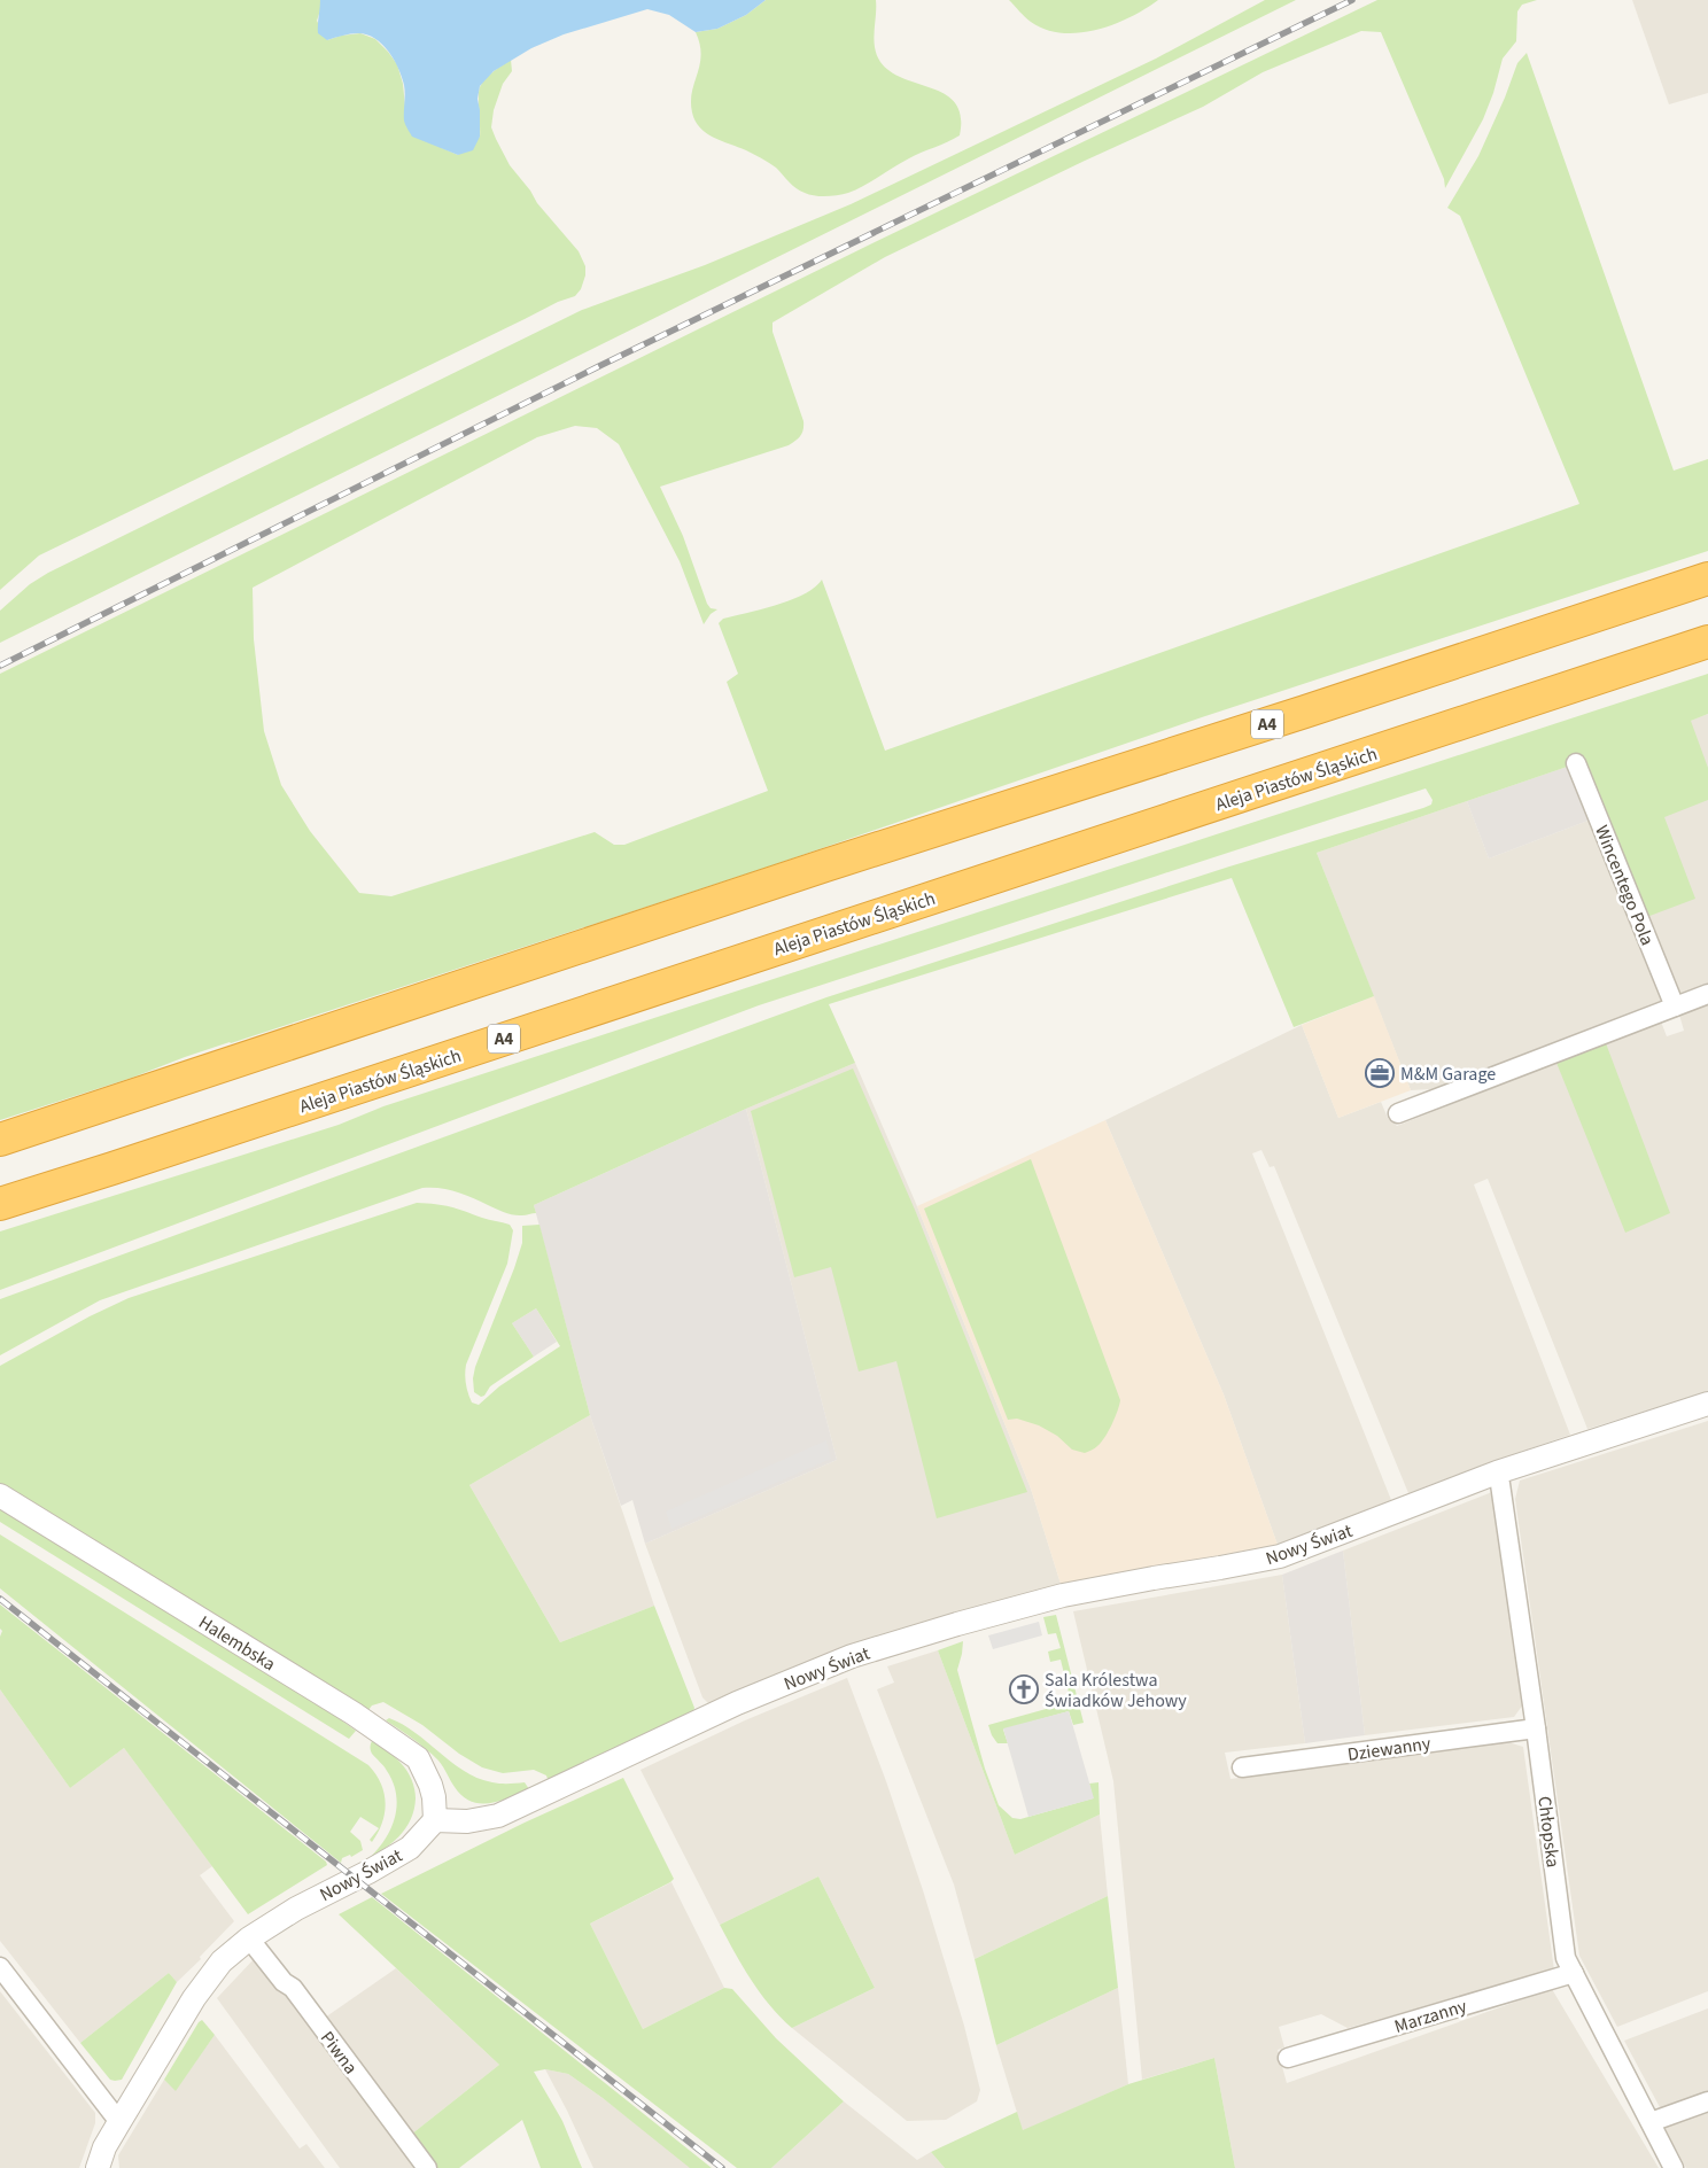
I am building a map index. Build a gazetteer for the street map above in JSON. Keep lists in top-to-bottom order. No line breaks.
{"streets":{"highway":["A4","Aleja Piastów Śląskich"],"street":["Wincentego Pola","Nowy Świat","Halembska","Dziewanny","Chłopska","Marzanny","Piwna"]},"crossings":[["Nowy Świat","Halembska"],["Nowy Świat","Chłopska"],["Nowy Świat","Piwna"],["Dziewanny","Chłopska"],["Chłopska","Marzanny"]],"places":{"office":["M&M Garage"],"church":["Sala Królestwa Świadków Jehowy"]}}
